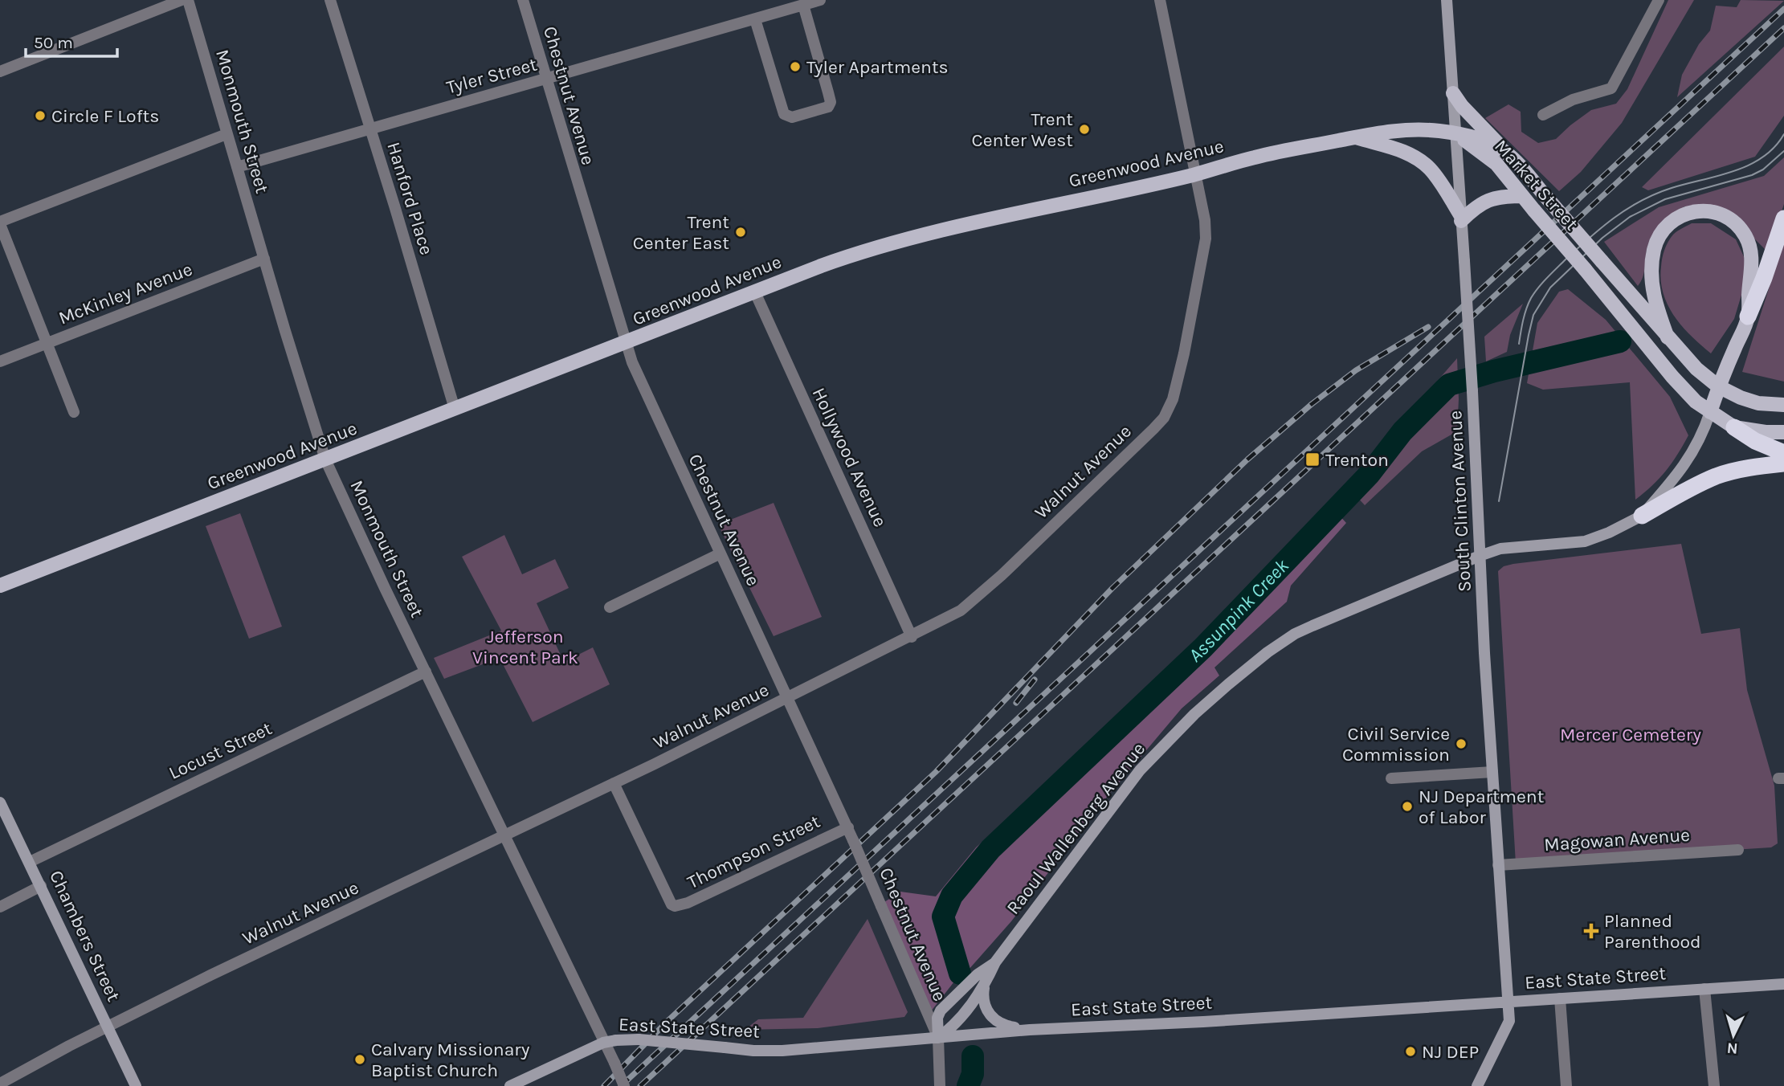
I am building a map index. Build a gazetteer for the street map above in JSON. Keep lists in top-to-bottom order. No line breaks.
{"streets":{"main road":["Greenwood Avenue","Market Street"],"street":["Tyler Street","Chestnut Avenue","Monmouth Street","Hanford Place","McKinley Avenue","Hollywood Avenue","Walnut Avenue","South Clinton Avenue","Locust Street","Raoul Wallenberg Avenue","Magowan Avenue","Thompson Street","Chambers Street","East State Street"]},"crossings":[["Tyler Street","Chestnut Avenue"],["Tyler Street","Monmouth Street"],["Tyler Street","Hanford Place"],["Chestnut Avenue","Greenwood Avenue"],["Chestnut Avenue","Walnut Avenue"],["Chestnut Avenue","Raoul Wallenberg Avenue"],["Chestnut Avenue","Thompson Street"],["Chestnut Avenue","East State Street"],["Monmouth Street","Greenwood Avenue"],["Monmouth Street","McKinley Avenue"],["Monmouth Street","Walnut Avenue"],["Monmouth Street","Locust Street"],["Monmouth Street","East State Street"],["Greenwood Avenue","Market Street"],["Greenwood Avenue","Hanford Place"],["Greenwood Avenue","Hollywood Avenue"],["Greenwood Avenue","Walnut Avenue"],["Greenwood Avenue","South Clinton Avenue"],["Market Street","South Clinton Avenue"],["Hollywood Avenue","Walnut Avenue"],["Walnut Avenue","Thompson Street"],["Walnut Avenue","Chambers Street"],["South Clinton Avenue","Raoul Wallenberg Avenue"],["South Clinton Avenue","Magowan Avenue"],["South Clinton Avenue","East State Street"],["Locust Street","Chambers Street"],["Raoul Wallenberg Avenue","East State Street"]],"water":["Assunpink Creek"],"parks":["Jefferson Vincent Park","Mercer Cemetery"],"places":{"other":["Tyler Apartments","Circle F Lofts","Trent Center West","Trent Center East","Civil Service Commission","NJ Department of Labor","NJ DEP","Calvary Missionary Baptist Church"],"transit":["Trenton"],"health":["Planned Parenthood"]},"scale_bar":"50 m","north":"bottom"}
